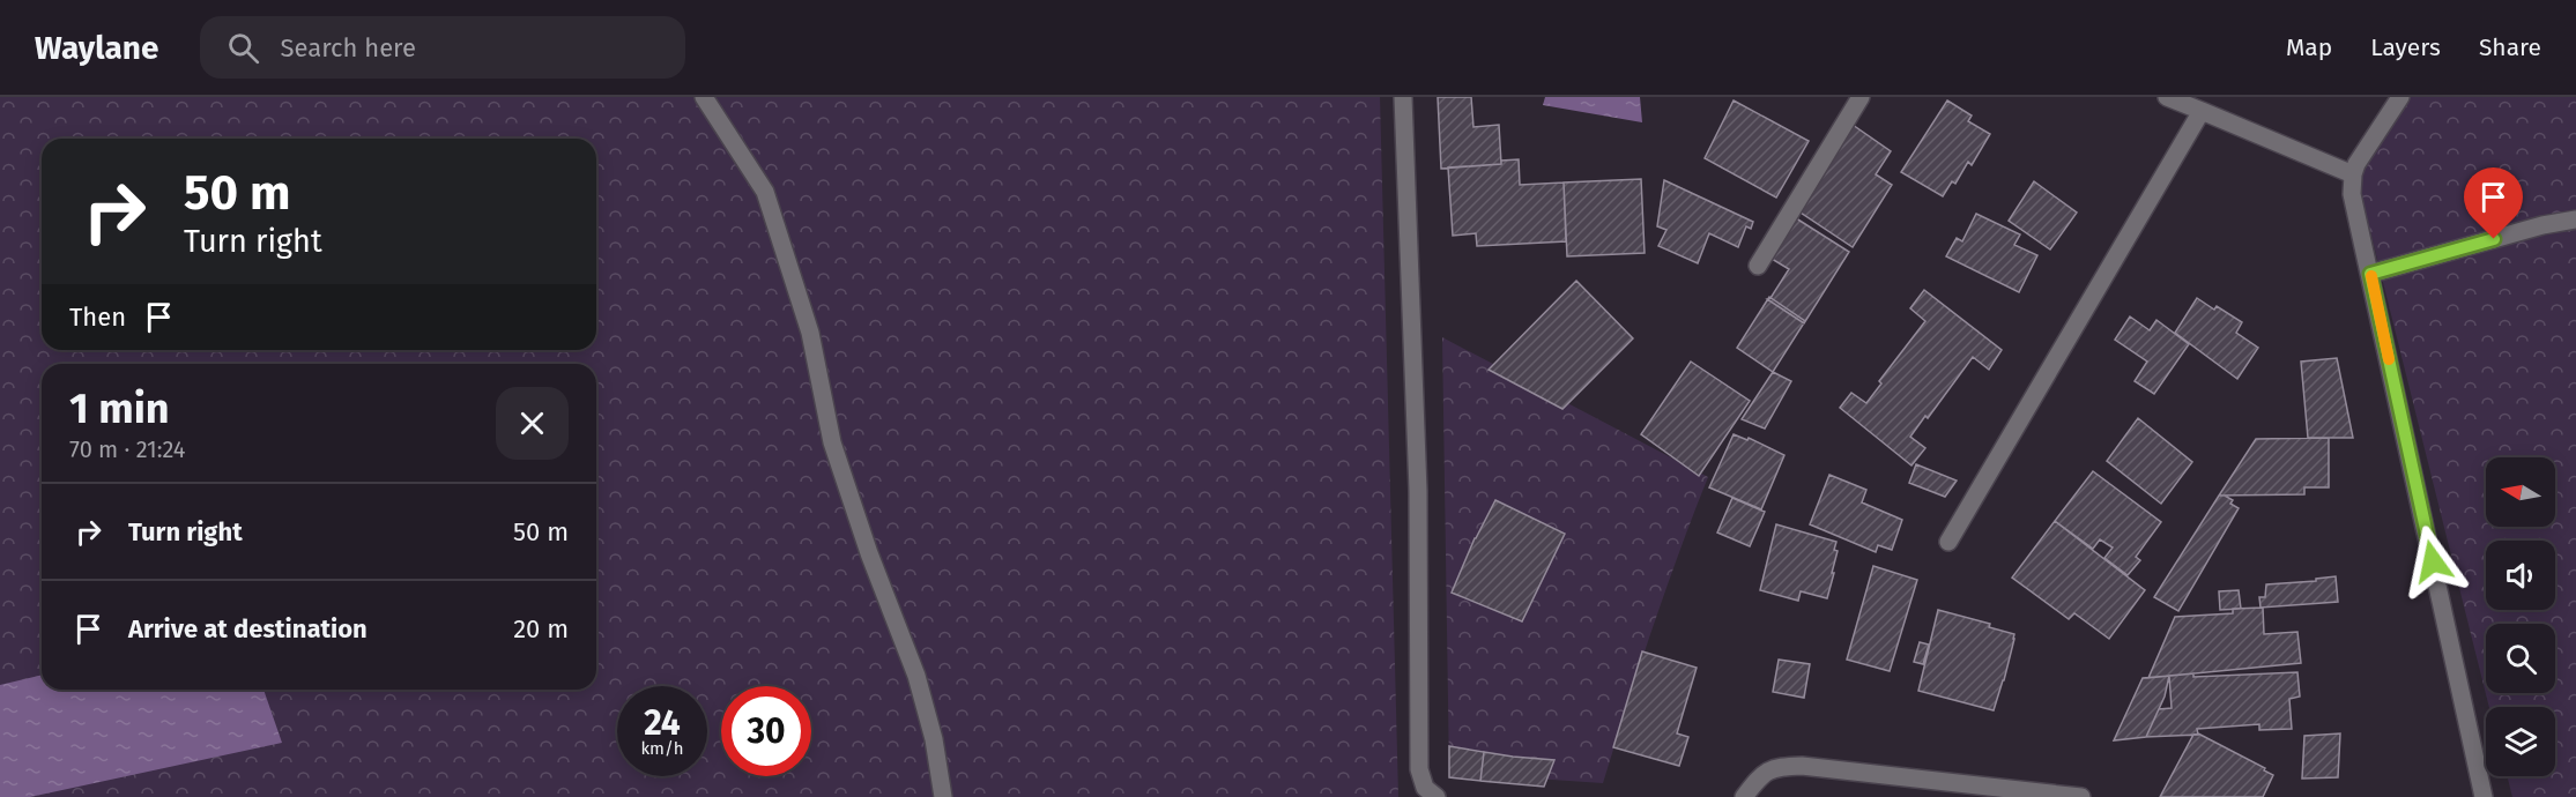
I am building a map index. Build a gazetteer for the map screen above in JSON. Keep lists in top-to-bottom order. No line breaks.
{"north":"left","page":{"header":"Waylane","search":"Search here","nav":["Map","Layers","Share"],"turn":["50 m","Turn right"],"then":"Then","heading":["1 min","70 m · 21:24"],"list":[{"name":"Turn right","value":"50 m"},{"name":"Arrive at destination","value":"20 m"}],"speed":"24 km/h","limit":"30"}}
